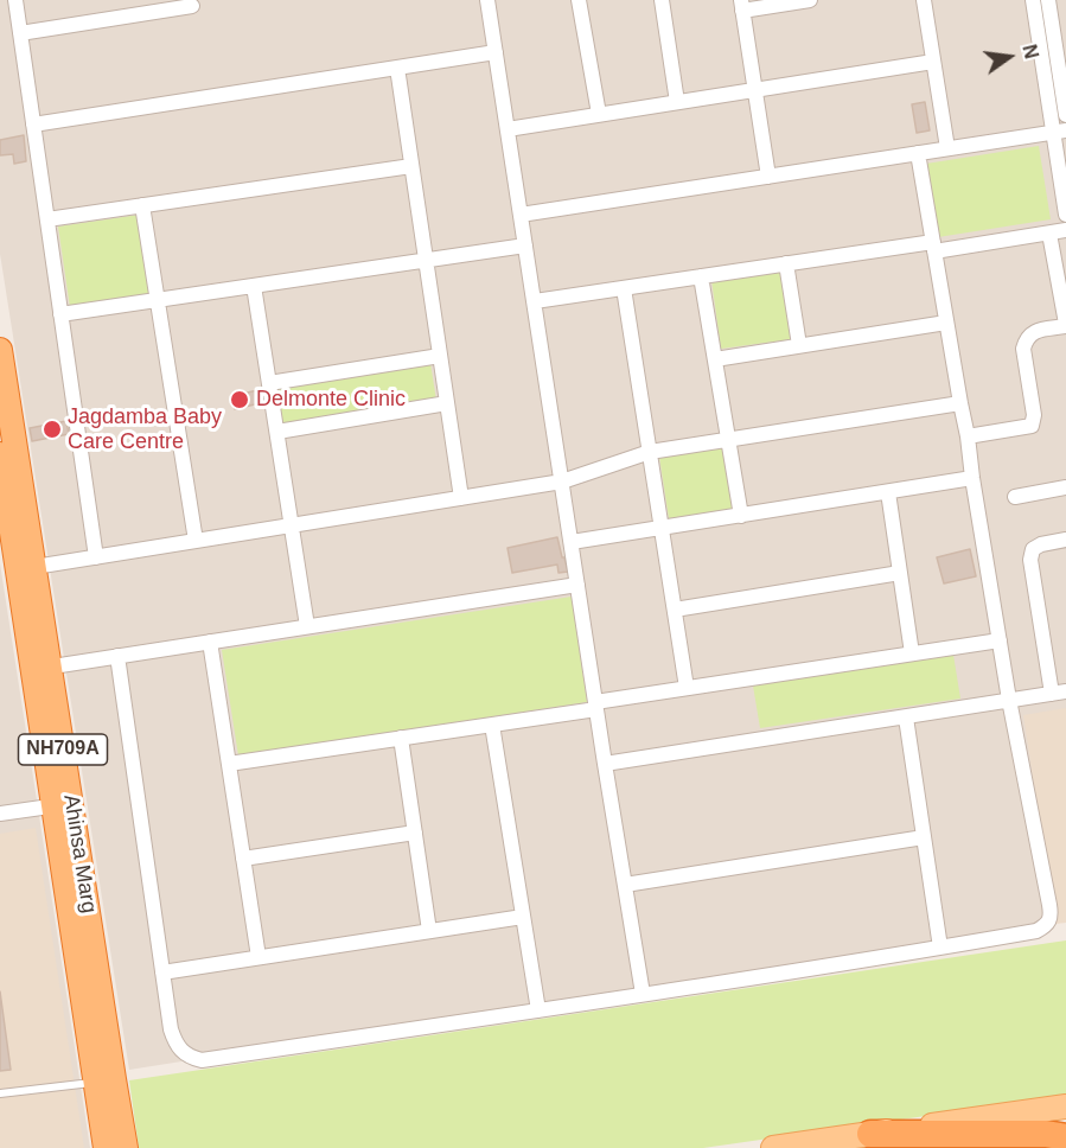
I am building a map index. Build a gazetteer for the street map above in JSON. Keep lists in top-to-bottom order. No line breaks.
{"streets":{"highway":["NH709A","Ahinsa Marg"]},"places":["Delmonte Clinic","Jagdamba Baby Care Centre"],"north":"right"}
